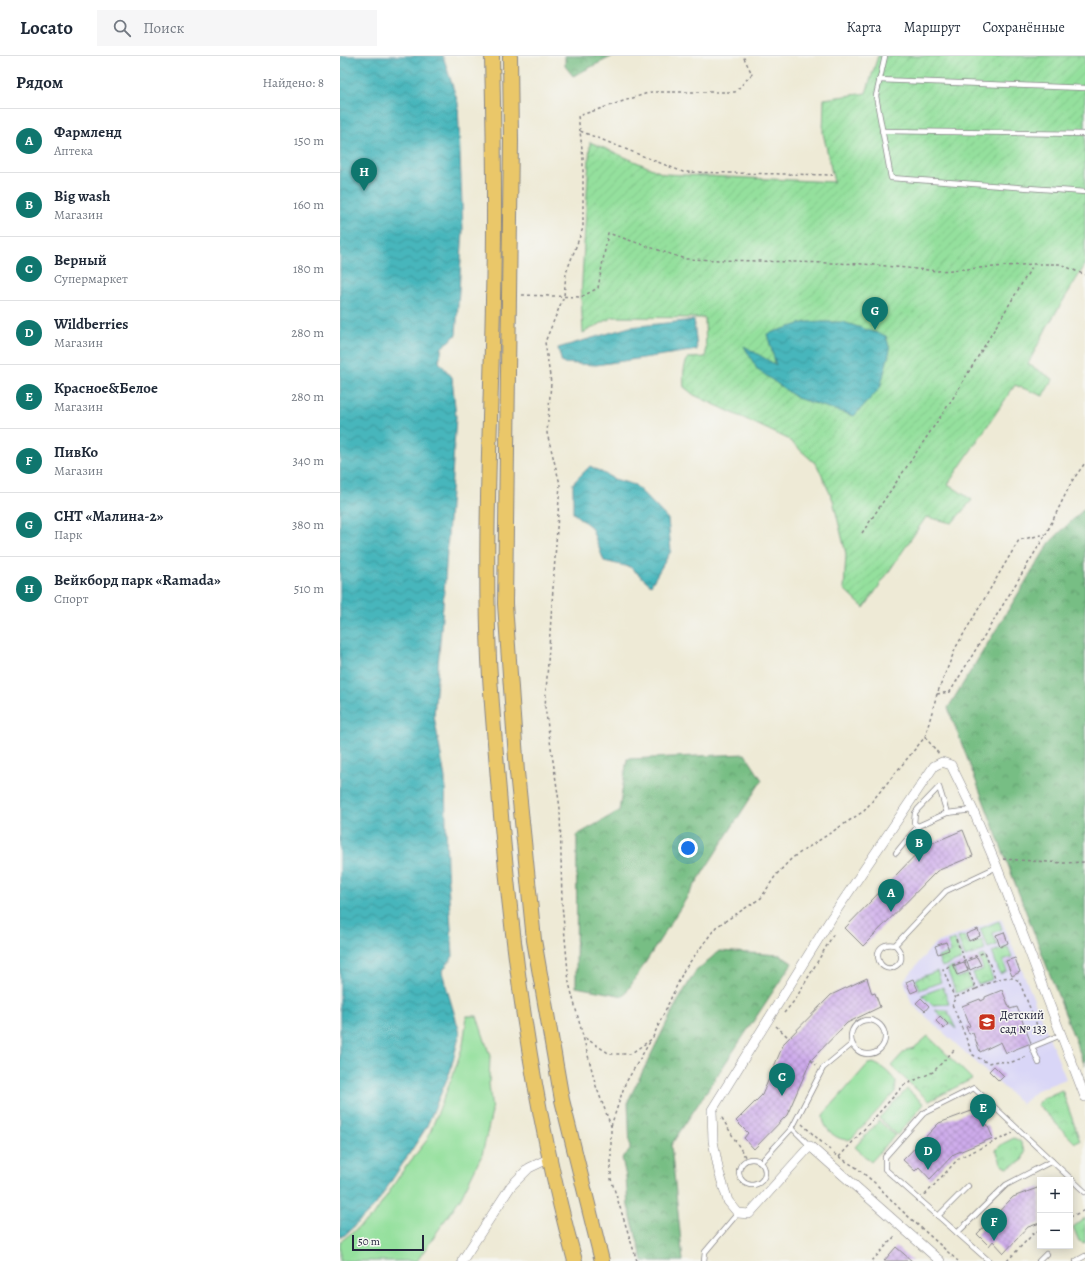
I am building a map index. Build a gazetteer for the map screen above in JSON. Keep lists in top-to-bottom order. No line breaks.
{"places":{"school or university":["Детский сад № 133"]},"scale_bar":"50 m","page":{"header":"Locato","search":"Поиск","nav":["Карта","Маршрут","Сохранённые"],"heading":["Рядом","Найдено: 8"],"list":[{"mark":"A","name":"Фармленд","note":"Аптека","value":"150 m"},{"mark":"B","name":"Big wash","note":"Магазин","value":"160 m"},{"mark":"C","name":"Верный","note":"Супермаркет","value":"180 m"},{"mark":"D","name":"Wildberries","note":"Магазин","value":"280 m"},{"mark":"E","name":"Красное&Белое","note":"Магазин","value":"280 m"},{"mark":"F","name":"ПивКо","note":"Магазин","value":"340 m"},{"mark":"G","name":"СНТ «Малина-2»","note":"Парк","value":"380 m"},{"mark":"H","name":"Вейкборд парк «Ramada»","note":"Спорт","value":"510 m"}],"pins":["H","G","B","A","C","E","D","F"],"map_buttons":["+","−"],"scale":"50 m"}}
